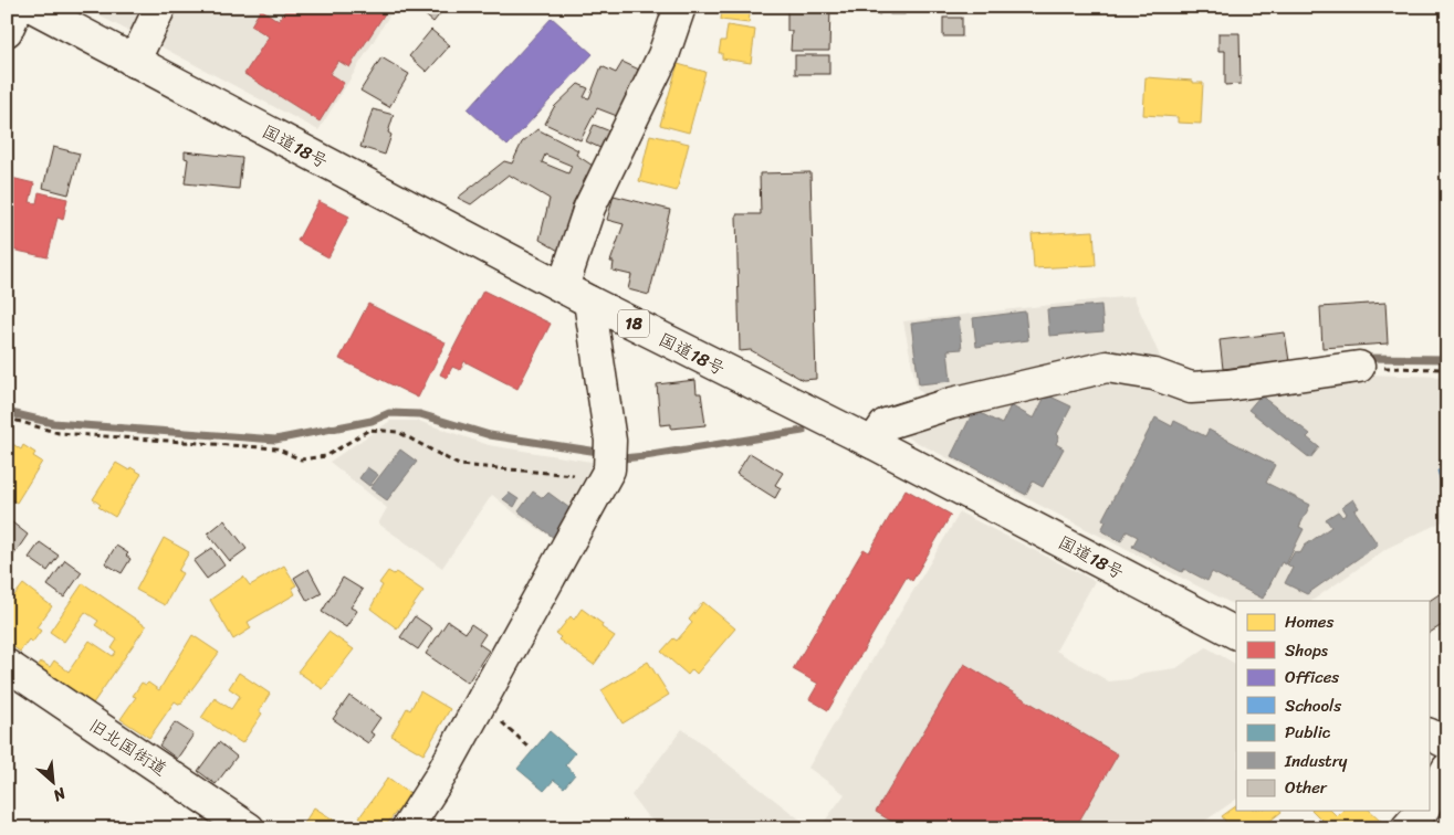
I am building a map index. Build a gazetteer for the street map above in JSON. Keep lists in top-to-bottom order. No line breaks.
{"streets":{"main road":["国道18号","18","旧北国街道"]},"legend":["Homes","Shops","Offices","Schools","Public","Industry","Other"],"north":"bottom right"}
